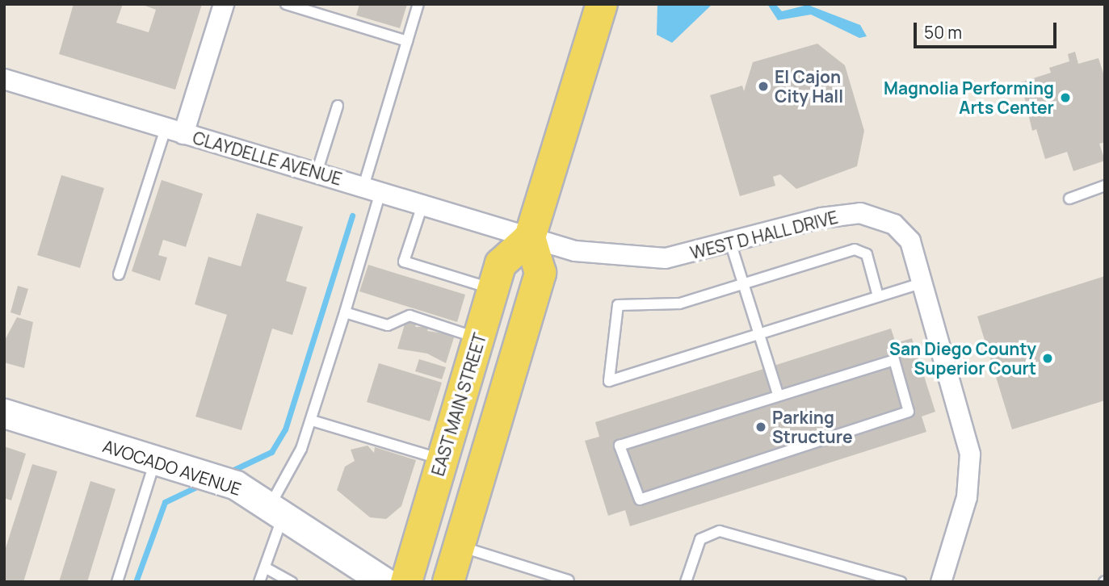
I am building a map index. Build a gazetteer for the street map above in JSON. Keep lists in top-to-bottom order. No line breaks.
{"streets":{"main road":["EAST MAIN STREET","AVOCADO AVENUE"],"street":["CLAYDELLE AVENUE","WEST D HALL DRIVE"]},"crossings":[["CLAYDELLE AVENUE","WEST D HALL DRIVE"],["CLAYDELLE AVENUE","EAST MAIN STREET"],["WEST D HALL DRIVE","EAST MAIN STREET"]],"places":["El Cajon City Hall","Magnolia Performing Arts Center","San Diego County Superior Court","Parking Structure"],"scale_bar":"50 m"}
